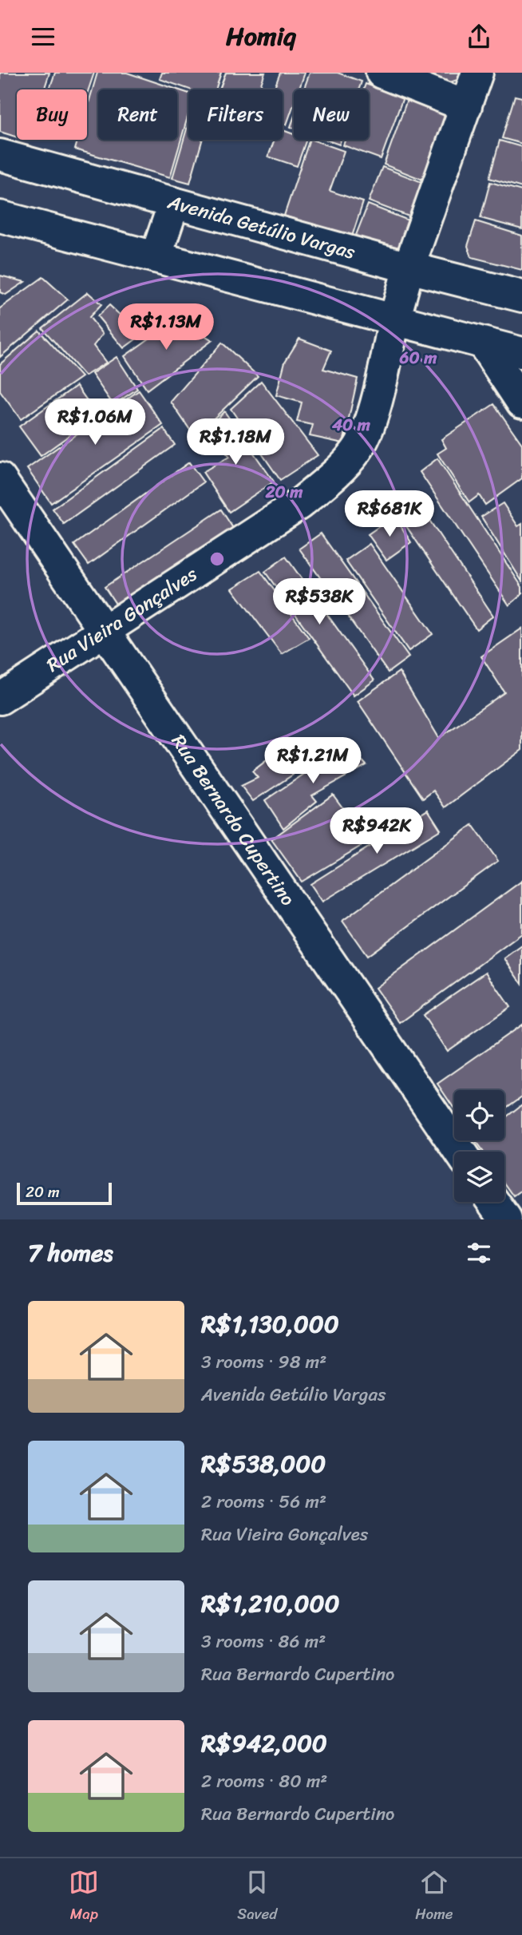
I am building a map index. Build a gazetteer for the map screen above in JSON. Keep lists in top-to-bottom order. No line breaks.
{"streets":{"street":["Avenida Getúlio Vargas","Rua Vieira Gonçalves","Rua Bernardo Cupertino"]},"crossings":[["Avenida Getúlio Vargas","Rua Vieira Gonçalves"],["Rua Vieira Gonçalves","Rua Bernardo Cupertino"]],"scale_bar":"20 m","page":{"header":"Homiq","chip":["Buy","Rent","Filters","New"],"price":["R$1.13M","R$1.06M","R$1.18M","R$681K","R$538K","R$1.21M","R$942K"],"scale":"20 m","heading":"7 homes","list":[{"name":"R$1,130,000","note":"3 rooms · 98 m² · Avenida Getúlio Vargas"},{"name":"R$538,000","note":"2 rooms · 56 m² · Rua Vieira Gonçalves"},{"name":"R$1,210,000","note":"3 rooms · 86 m² · Rua Bernardo Cupertino"},{"name":"R$942,000","note":"2 rooms · 80 m² · Rua Bernardo Cupertino"}],"tabs":["Map","Saved","Home"]},"rings":["60 m","40 m","20 m"]}
